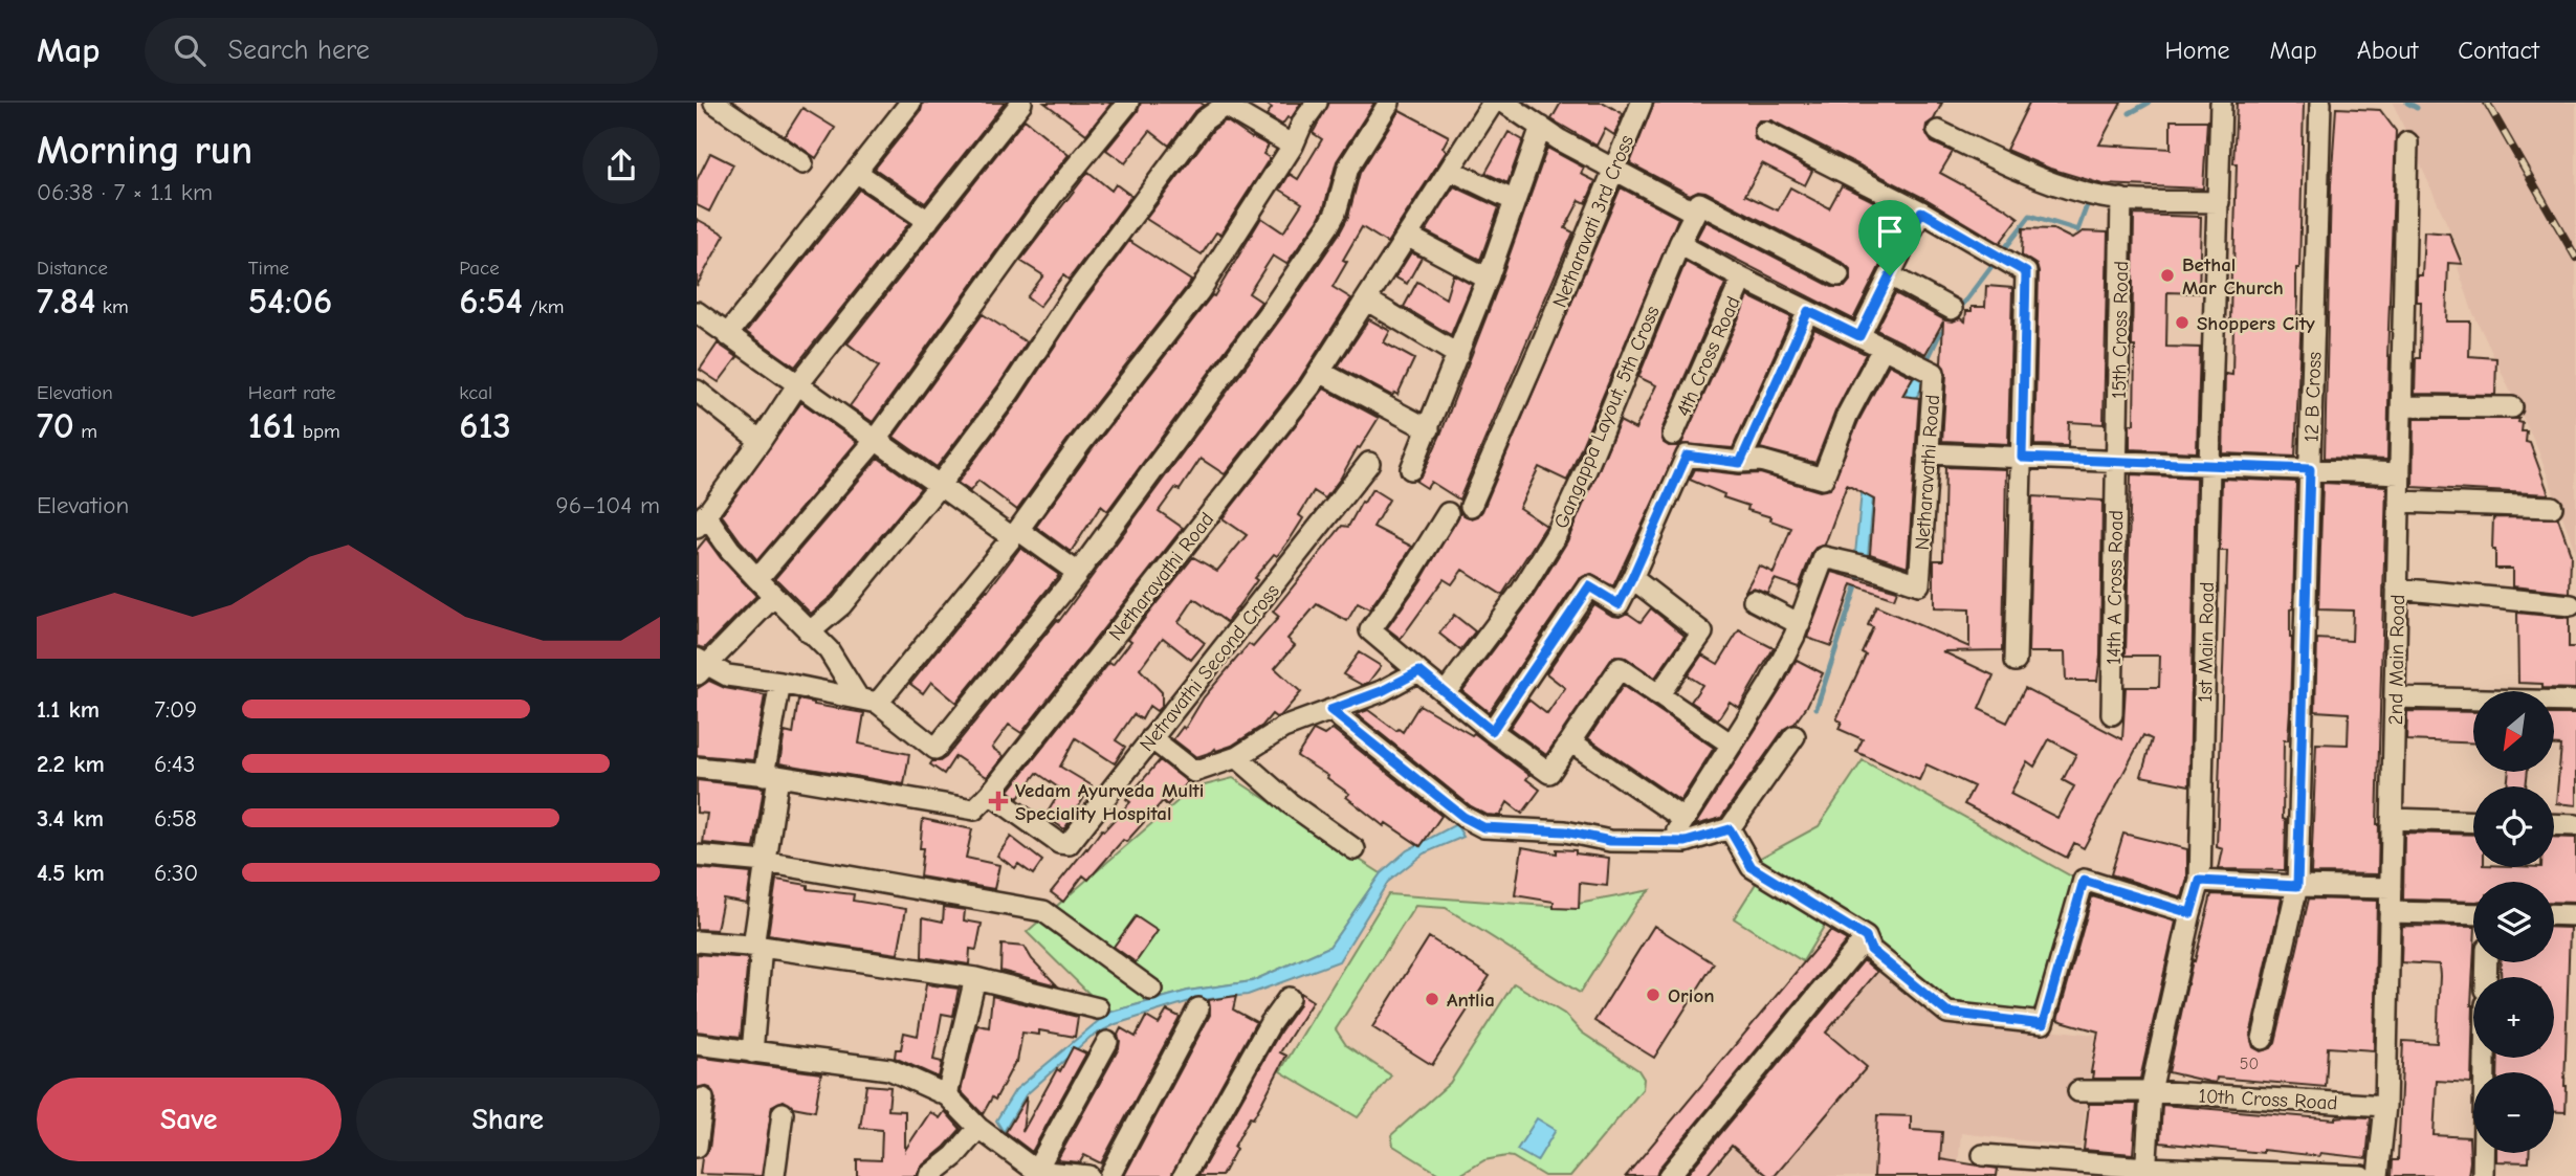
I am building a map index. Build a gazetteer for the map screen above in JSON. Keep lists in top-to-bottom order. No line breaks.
{"streets":{"street":["Netharavati 3rd Cross","15th Cross Road","4th Cross Road","12 B Cross","Gangappa Layout, 5th Cross","Netharavathi Road","14th A Cross Road","1st Main Road","2nd Main Road","Netravathi Second Cross","10th Cross Road"]},"crossings":[["15th Cross Road","14th A Cross Road"],["4th Cross Road","Netharavathi Road"],["Gangappa Layout, 5th Cross","Netharavathi Road"],["Netharavathi Road","Netravathi Second Cross"],["1st Main Road","10th Cross Road"],["2nd Main Road","10th Cross Road"]],"places":{"other":["Bethal Mar Church","Shoppers City","Orion","Antlia"],"health":["Vedam Ayurveda Multi Speciality Hospital"]},"house_numbers":["50"],"north":"bottom left","page":{"header":"Map","search":"Search here","nav":["Home","Map","About","Contact"],"heading":["Morning run","06:38 · 7 × 1.1 km"],"stats":[["Distance","7.84 km"],["Time","54:06"],["Pace","6:54 /km"],["Elevation","70 m"],["Heart rate","161 bpm"],["kcal","613"]],"chart":["Elevation","96–104 m"],"list":[{"name":"1.1 km","note":"7:09"},{"name":"2.2 km","note":"6:43"},{"name":"3.4 km","note":"6:58"},{"name":"4.5 km","note":"6:30"}],"map_buttons":["+","−"],"buttons":["Save","Share"]}}
